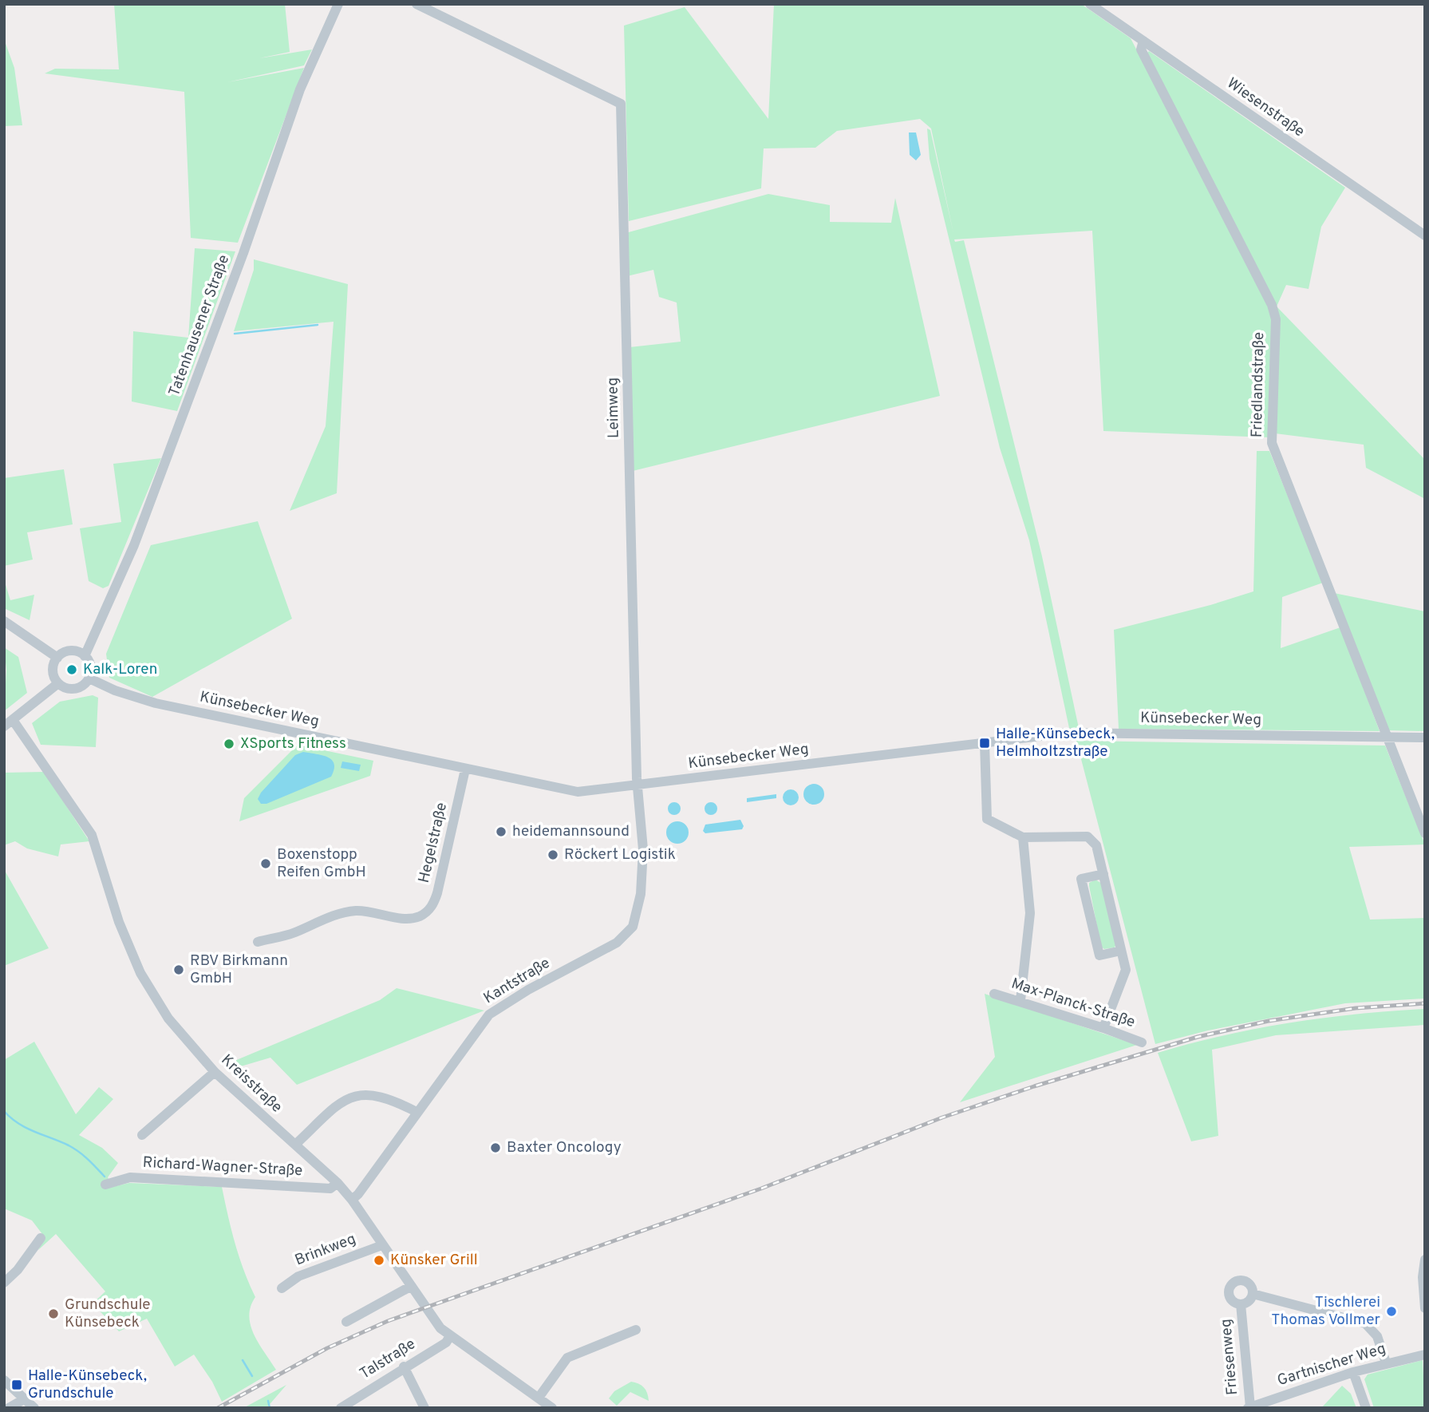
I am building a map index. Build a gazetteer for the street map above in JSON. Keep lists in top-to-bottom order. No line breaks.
{"streets":{"street":["Wiesenstraße","Tatenhausener Straße","Friedlandstraße","Leimweg","Künsebecker Weg","Hegelstraße","Kantstraße","Max-Planck-Straße","Kreisstraße","Richard-Wagner-Straße","Brinkweg","Friesenweg","Talstraße","Gartnischer Weg"]},"crossings":[["Wiesenstraße","Friedlandstraße"],["Tatenhausener Straße","Künsebecker Weg"],["Friedlandstraße","Künsebecker Weg"],["Leimweg","Künsebecker Weg"],["Leimweg","Kantstraße"],["Künsebecker Weg","Hegelstraße"],["Künsebecker Weg","Kantstraße"],["Kantstraße","Kreisstraße"],["Kreisstraße","Richard-Wagner-Straße"],["Kreisstraße","Brinkweg"],["Kreisstraße","Talstraße"],["Friesenweg","Gartnischer Weg"]],"places":{"other":["Kalk-Loren","XSports Fitness","heidemannsound","Röckert Logistik","Boxenstopp Reifen GmbH","RBV Birkmann GmbH","Baxter Oncology","Künsker Grill","Tischlerei Thomas Vollmer","Grundschule Künsebeck"],"transit":["Halle-Künsebeck, Helmholtzstraße","Halle-Künsebeck, Grundschule"]}}
